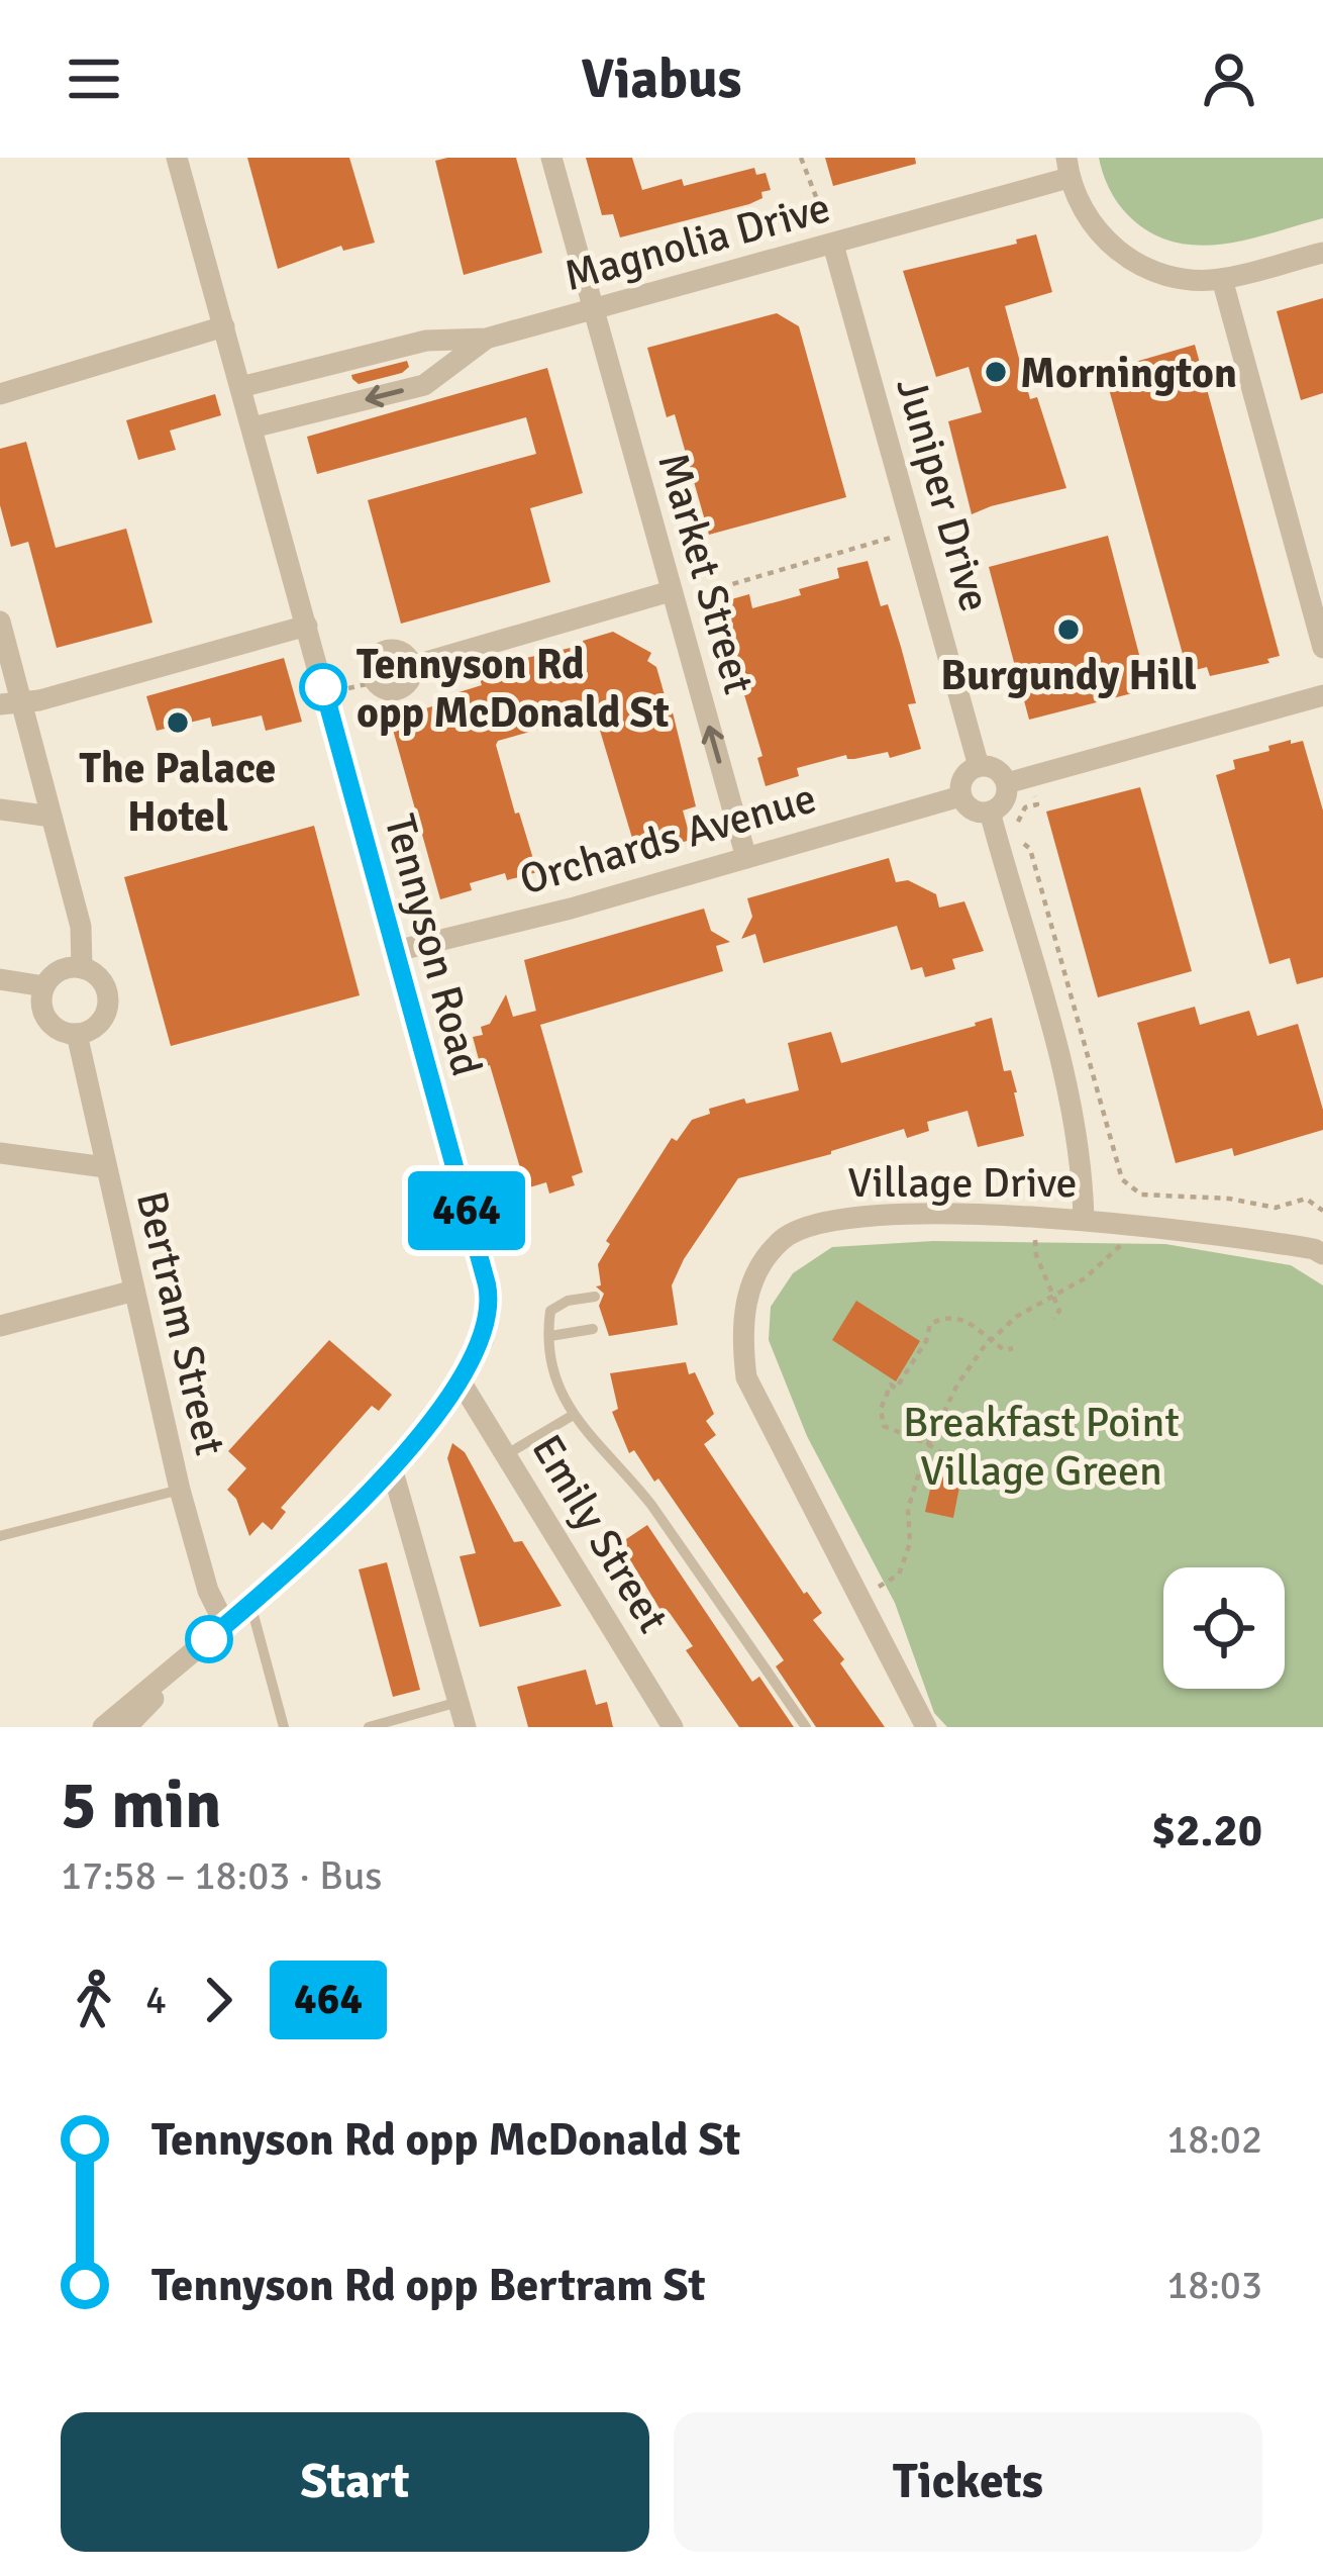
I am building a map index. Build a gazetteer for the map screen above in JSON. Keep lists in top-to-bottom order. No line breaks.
{"streets":{"street":["Magnolia Drive","Juniper Drive","Market Street","Orchards Avenue","Tennyson Road","Village Drive","Bertram Street","Emily Street"]},"crossings":[["Magnolia Drive","Juniper Drive"],["Magnolia Drive","Market Street"],["Magnolia Drive","Tennyson Road"],["Juniper Drive","Orchards Avenue"],["Market Street","Orchards Avenue"],["Orchards Avenue","Tennyson Road"],["Tennyson Road","Bertram Street"],["Tennyson Road","Emily Street"]],"one_way":["Market Street"],"parks":["Breakfast Point Village Green"],"places":["Mornington","Burgundy Hill","Tennyson Rd opp McDonald St","The Palace Hotel"],"lines":["bus line 464"],"page":{"header":"Viabus","on_map":"464","heading":["5 min","17:58 – 18:03 · Bus","$2.20"],"legs":["4","464"],"list":[{"name":"Tennyson Rd opp McDonald St","value":"18:02"},{"name":"Tennyson Rd opp Bertram St","value":"18:03"}],"buttons":["Start","Tickets"]}}
